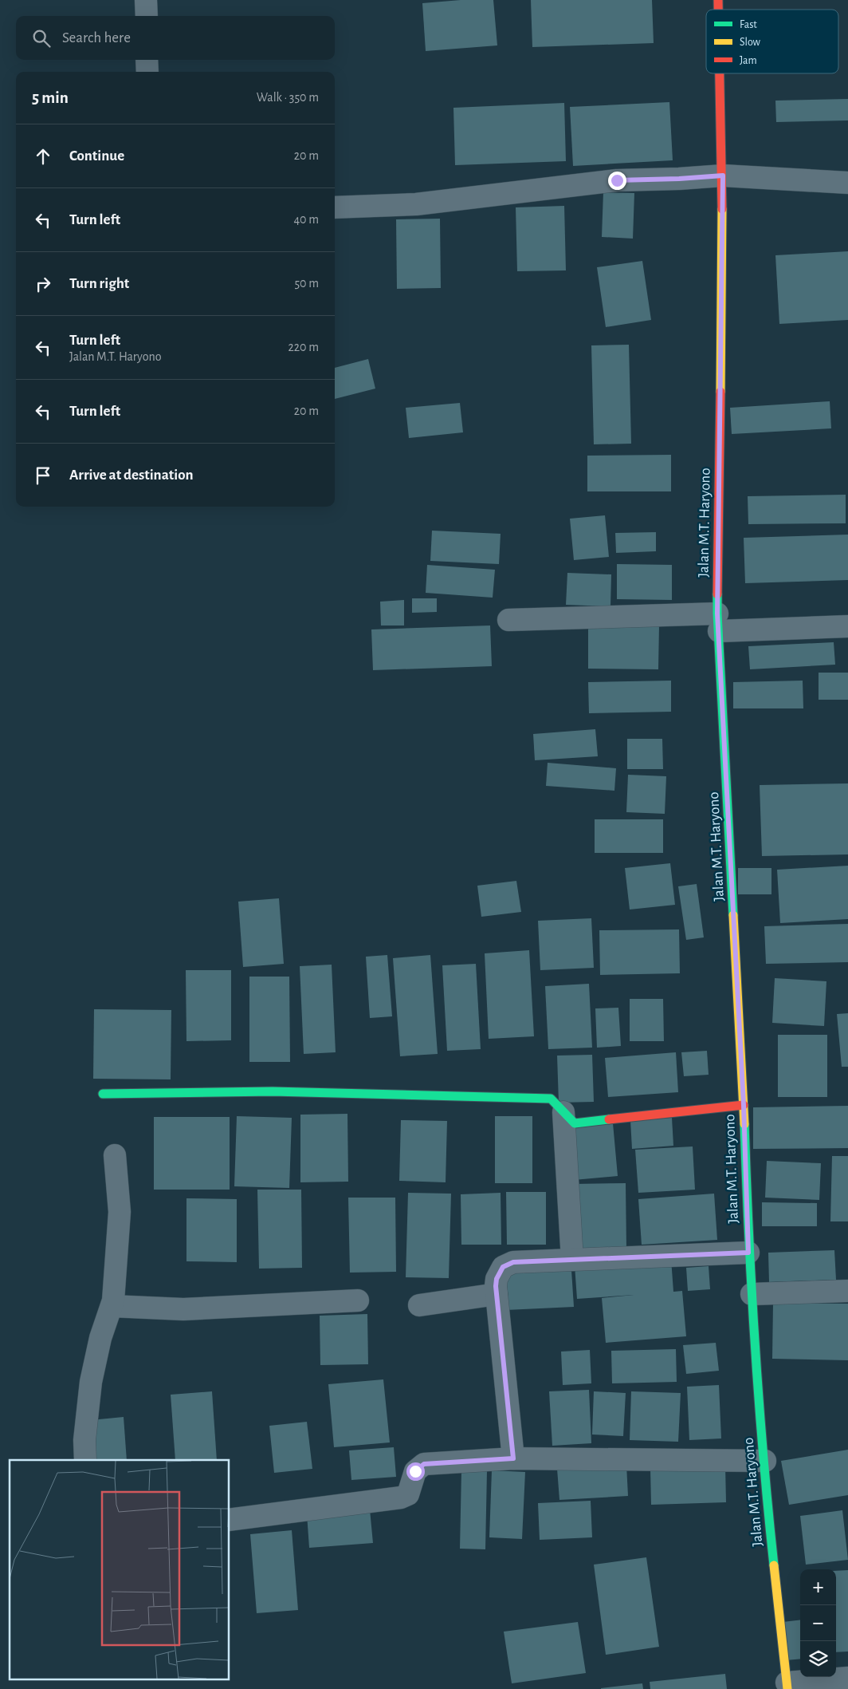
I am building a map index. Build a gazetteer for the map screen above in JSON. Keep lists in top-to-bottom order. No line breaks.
{"streets":{"street":["Jalan M.T. Haryono"]},"legend":["Fast","Slow","Jam"],"page":{"search":"Search here","heading":["5 min","Walk · 350 m"],"list":[["Continue","20 m"],["Turn left","40 m"],["Turn right","50 m"],["Turn left","Jalan M.T. Haryono","220 m"],["Turn left","20 m"],"Arrive at destination"],"map_buttons":["+","−"]}}
